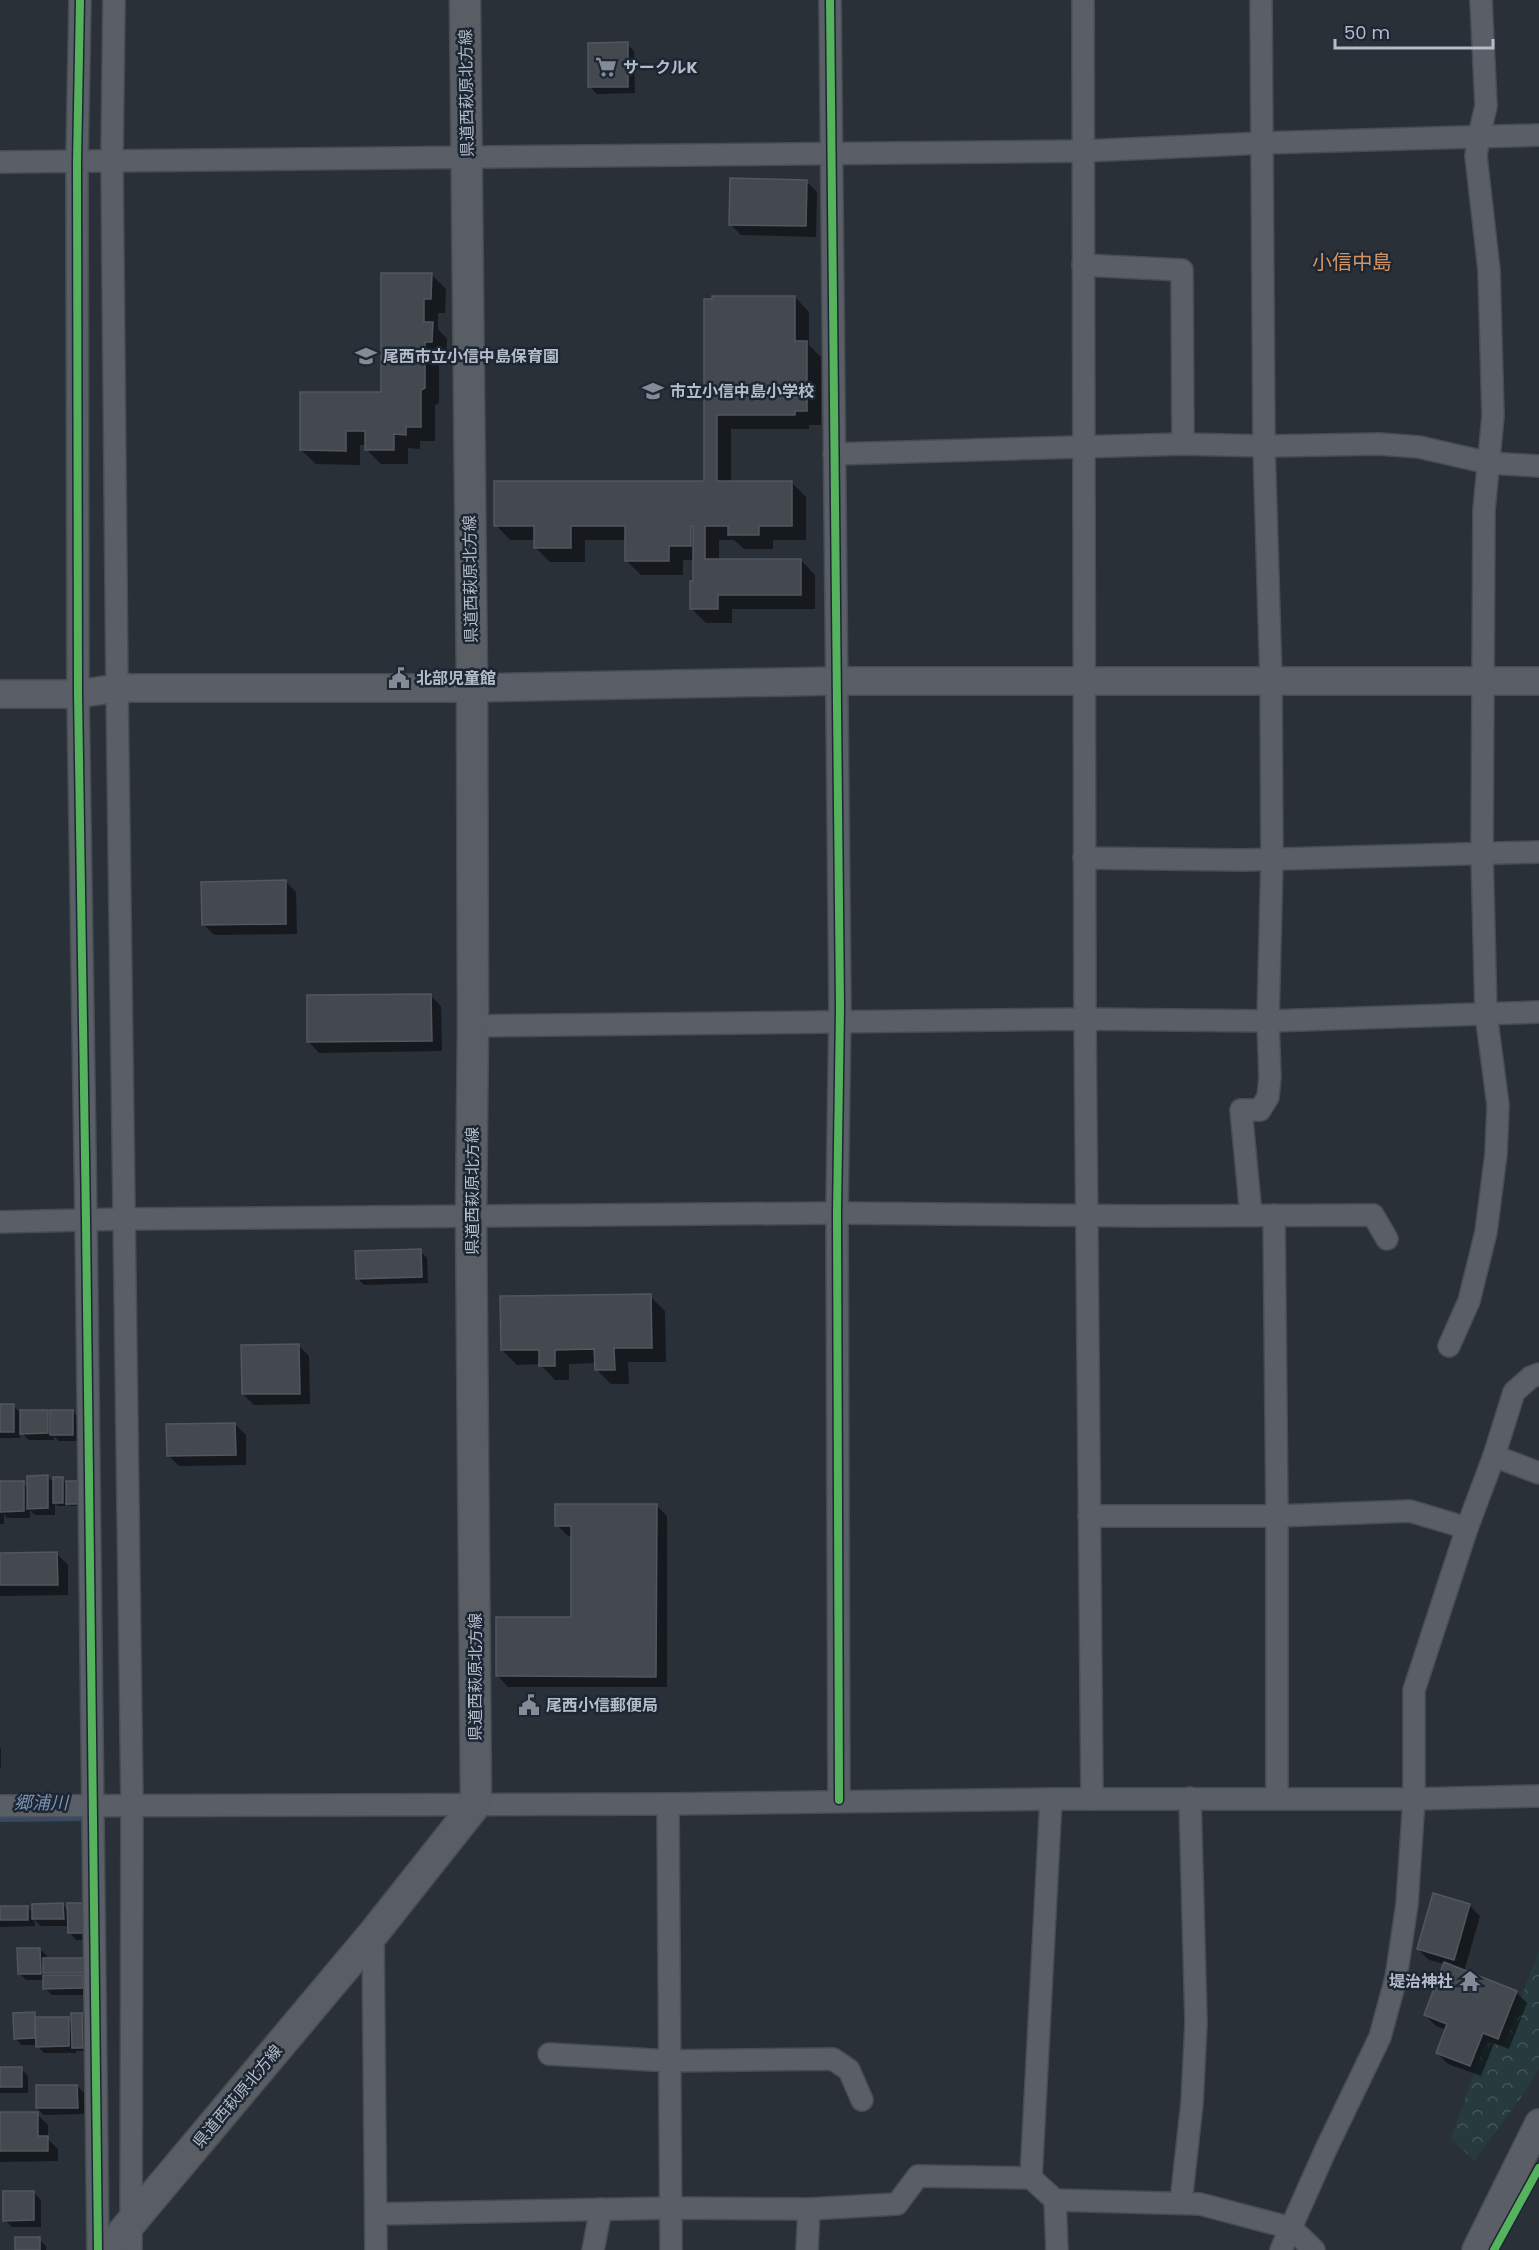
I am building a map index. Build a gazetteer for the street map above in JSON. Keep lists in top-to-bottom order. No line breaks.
{"streets":{"main road":["県道西萩原北方線"]},"districts":["小信中島"],"water":["郷浦川"],"places":{"supermarket":["サークルK"],"school or university":["尾西市立小信中島保育園","市立小信中島小学校"],"public building":["北部児童館","尾西小信郵便局"],"temple":["堤治神社"]},"scale_bar":"50 m"}
